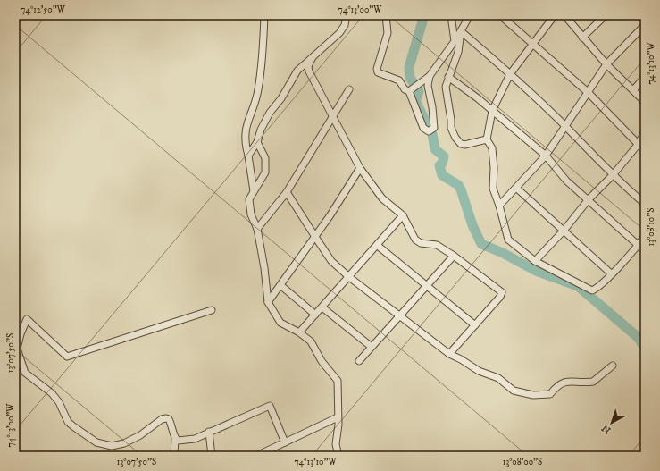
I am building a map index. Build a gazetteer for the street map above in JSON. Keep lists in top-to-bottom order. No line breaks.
{"north":"bottom left","coordinates":["74°12'50\"W","74°13'00\"W","74°13'10\"W","13°08'10\"S","13°07'50\"S","13°08'00\"S"]}
